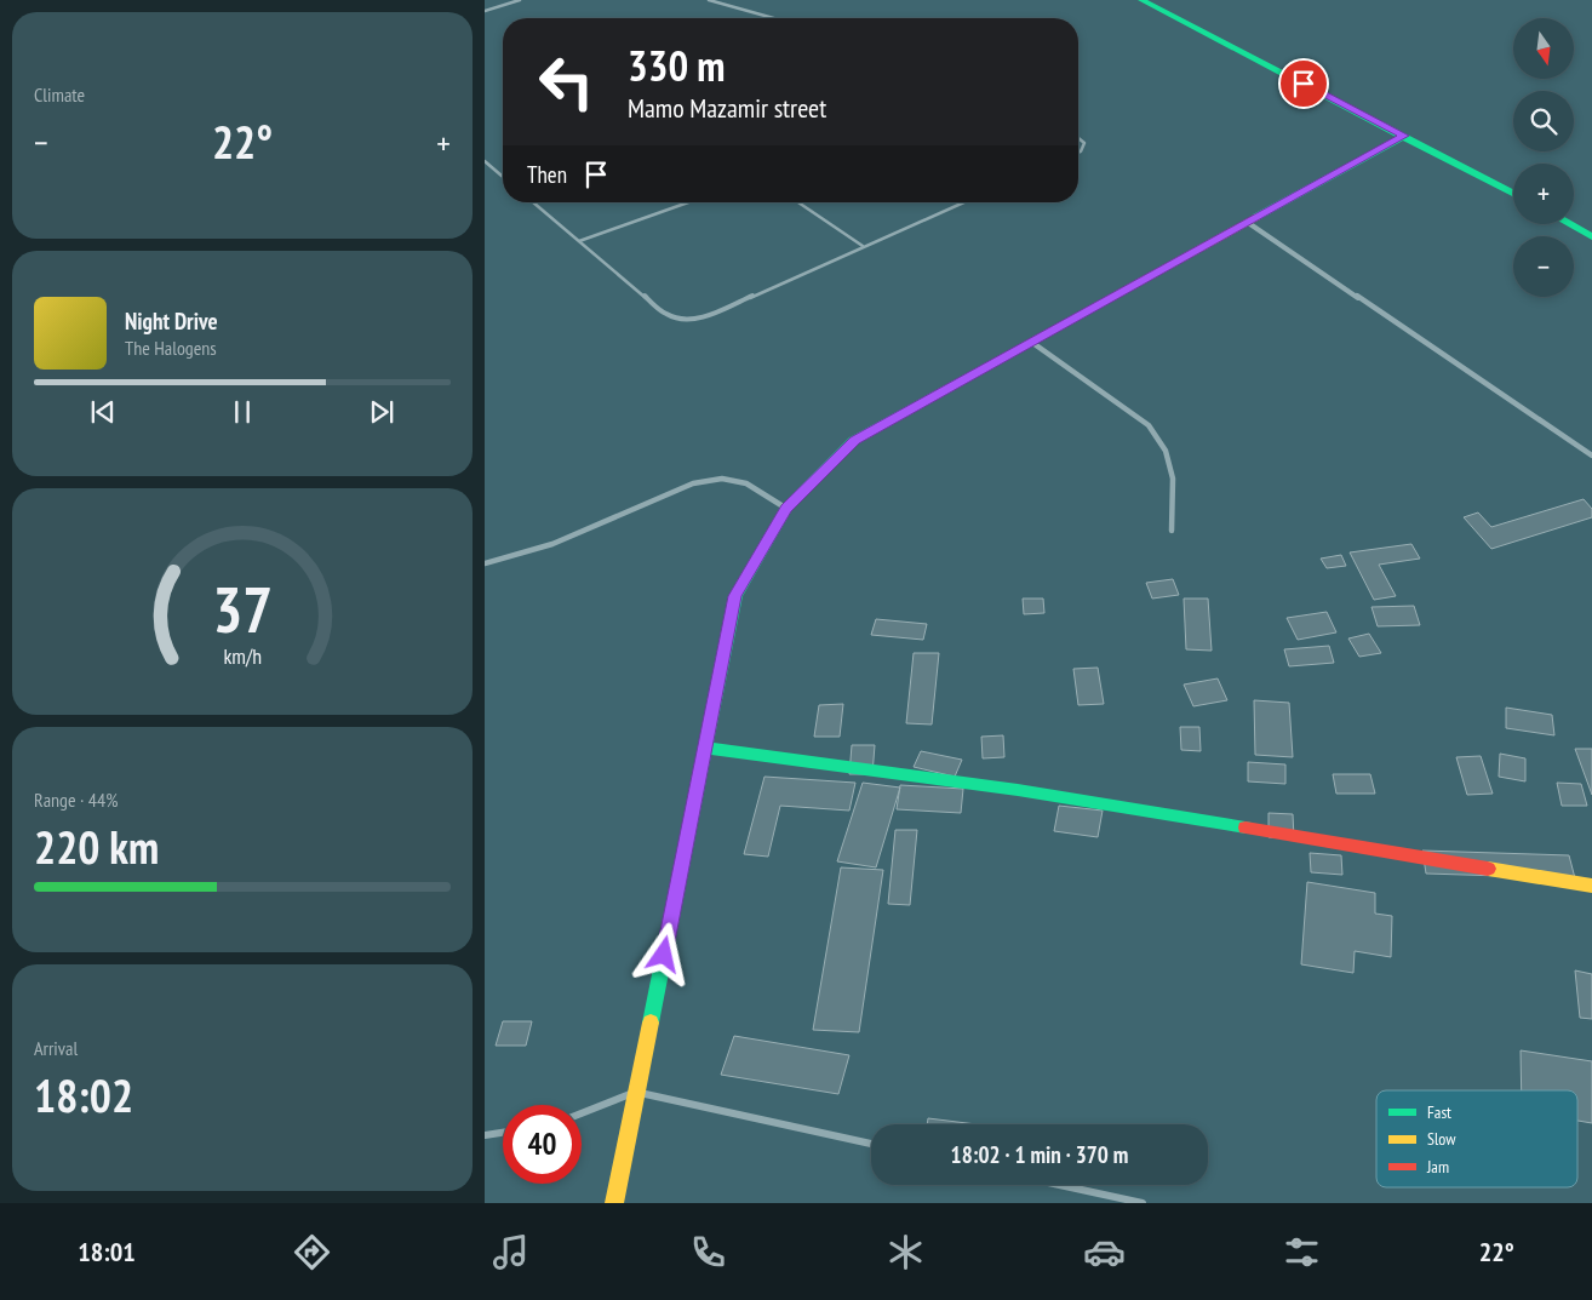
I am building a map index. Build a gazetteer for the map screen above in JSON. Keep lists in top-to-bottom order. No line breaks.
{"legend":["Fast","Slow","Jam"],"north":"bottom","page":{"tile":["Climate",["Range · 44%","220 km"],["Arrival","18:02"]],"map_buttons":["+","−"],"turn":["330 m","Mamo Mazamir street"],"heat":["−","22°","+"],"then":"Then","song":["Night Drive","The Halogens"],"limit":"40","trip":"18:02 · 1 min · 370 m","tabs":["18:01","22°"],"gauge":["37","km/h"]}}
